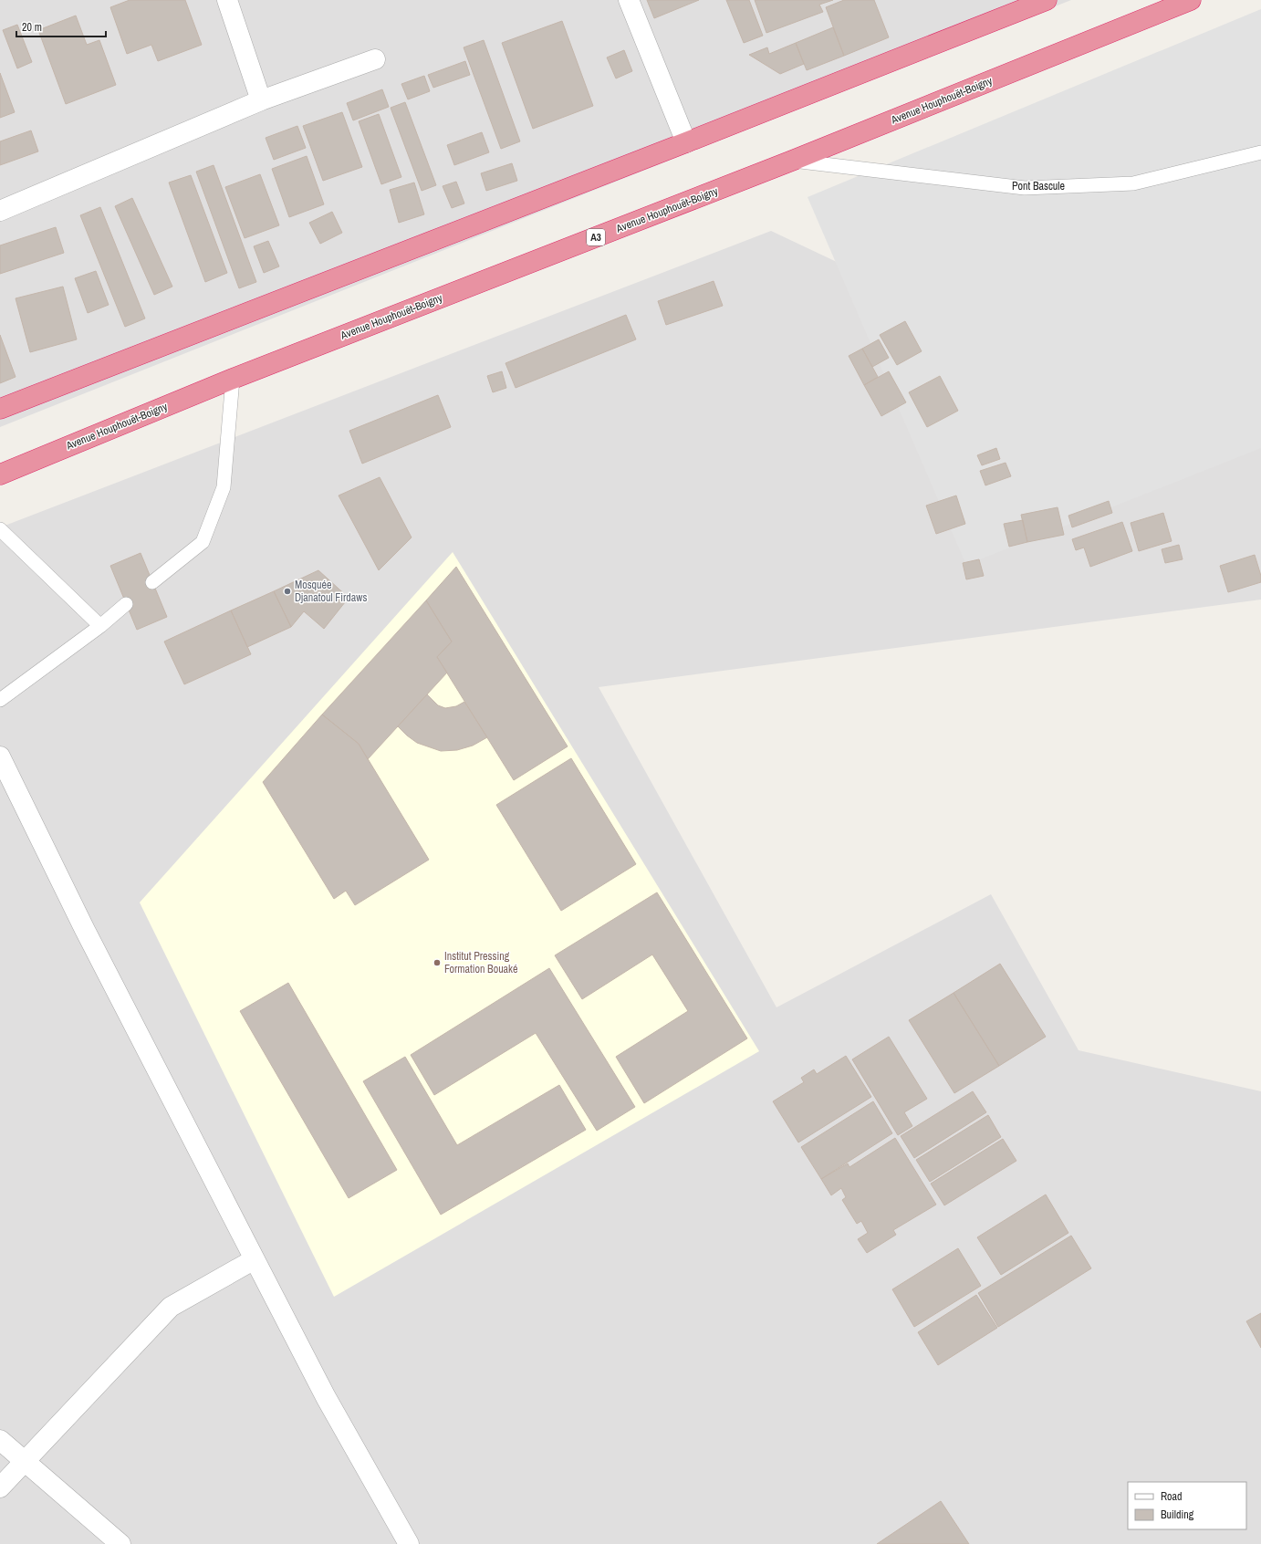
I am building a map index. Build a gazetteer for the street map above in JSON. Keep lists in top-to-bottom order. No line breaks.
{"streets":{"highway":["Avenue Houphouët-Boigny","A3"],"lane":["Pont Bascule"]},"crossings":[["Avenue Houphouët-Boigny","Pont Bascule"]],"places":["Mosquée Djanatoul Firdaws","Institut Pressing Formation Bouaké"],"legend":["Road","Building"],"scale_bar":"20 m"}
